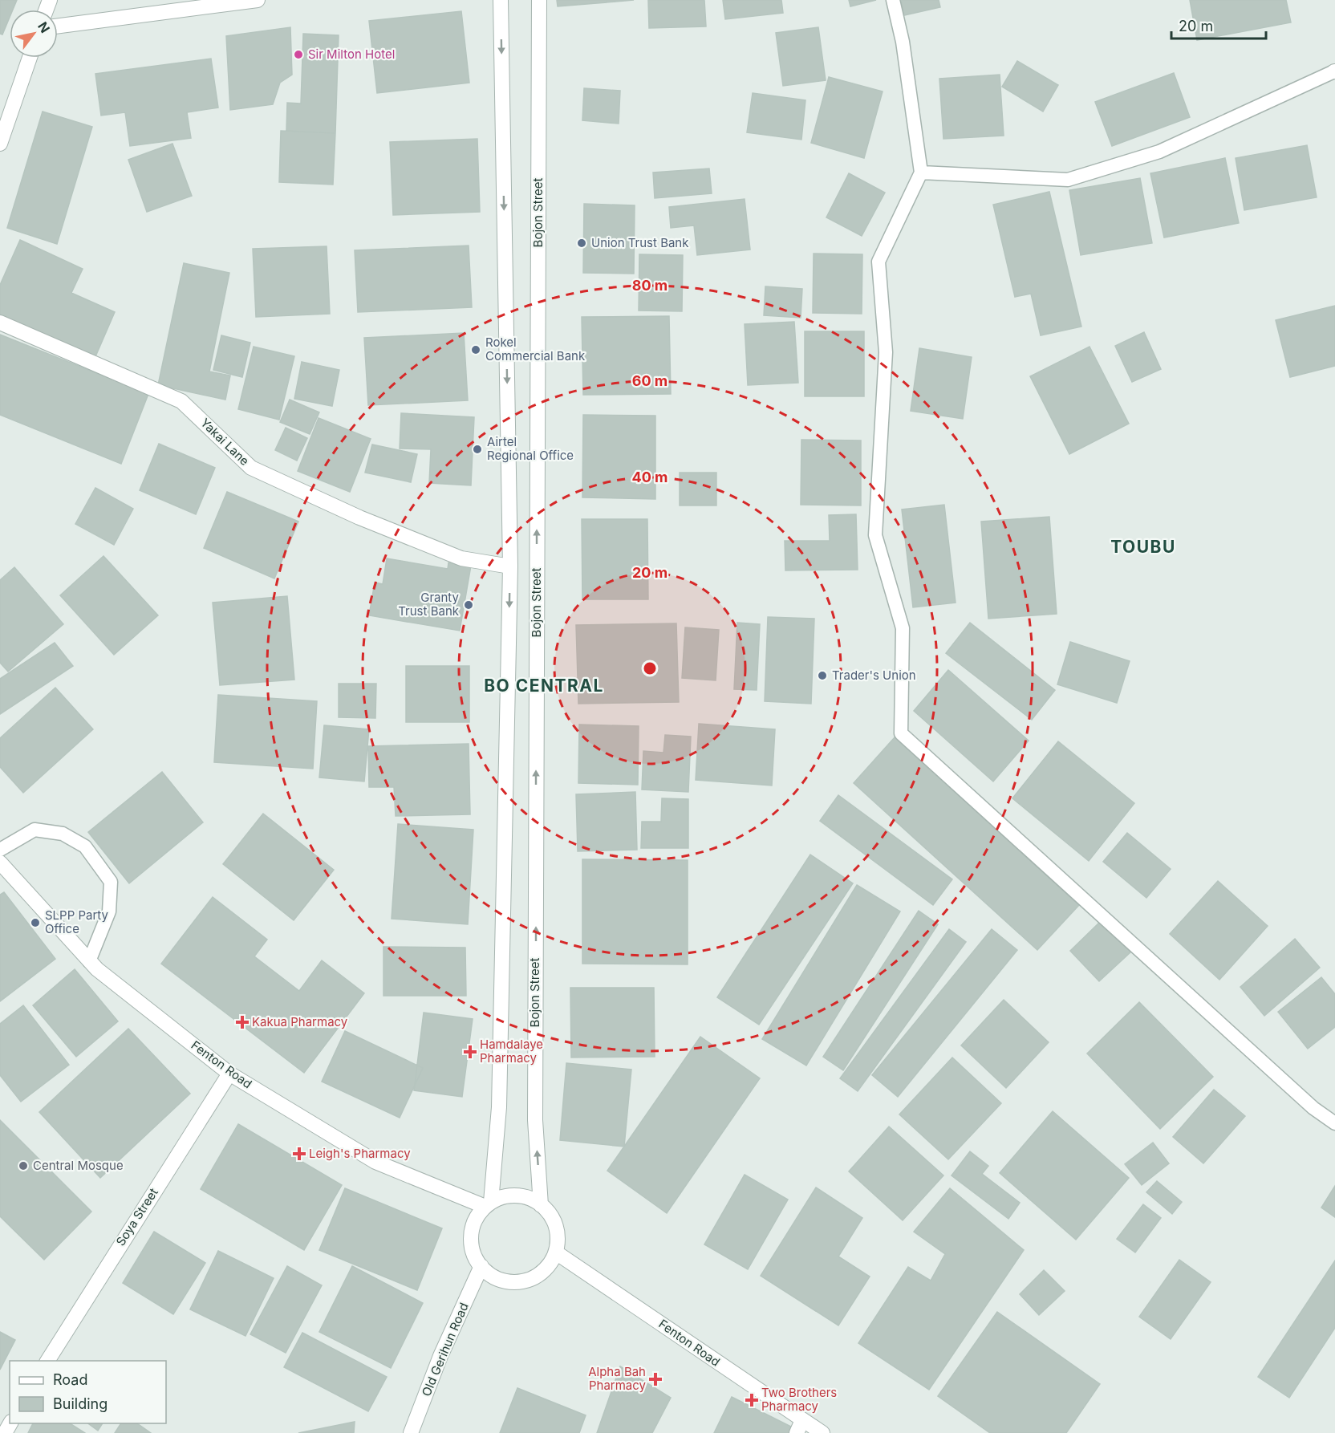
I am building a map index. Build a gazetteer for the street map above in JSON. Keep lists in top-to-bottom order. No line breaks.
{"streets":{"street":["Bojon Street","Yakai Lane","Fenton Road","Soya Street","Old Gerihun Road"]},"crossings":[["Bojon Street","Fenton Road"],["Bojon Street","Old Gerihun Road"],["Fenton Road","Soya Street"],["Fenton Road","Old Gerihun Road"]],"districts":["TOUBU","BO CENTRAL"],"places":{"other":["Sir Milton Hotel","Union Trust Bank","Rokel Commercial Bank","Airtel Regional Office","Granty Trust Bank","Trader's Union","SLPP Party Office","Central Mosque"],"health":["Kakua Pharmacy","Hamdalaye Pharmacy","Leigh's Pharmacy","Alpha Bah Pharmacy","Two Brothers Pharmacy"]},"legend":["Road","Building"],"scale_bar":"20 m","north":"top right","rings":["80 m","60 m","40 m","20 m"]}
